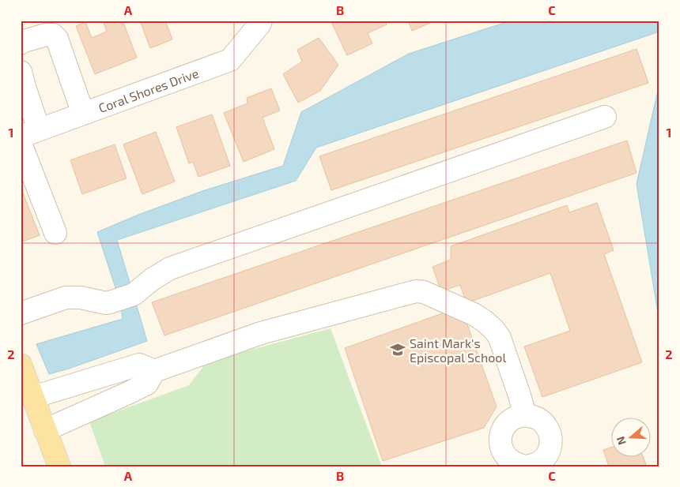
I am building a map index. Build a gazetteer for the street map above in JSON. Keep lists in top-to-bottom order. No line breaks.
{"streets":{"street":["Coral Shores Drive"]},"places":{"school or university":["Saint Mark's Episcopal School"]},"north":"left","grid":{"columns":["A","B","C"],"rows":["1","2"]}}
